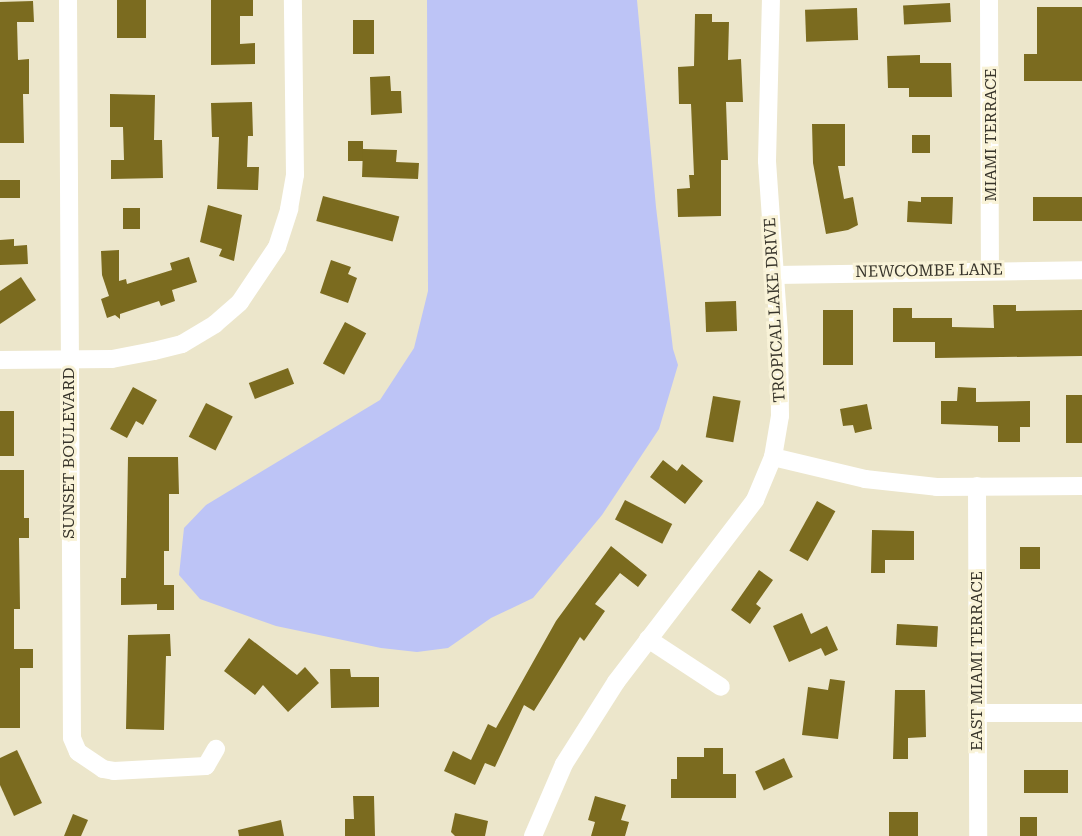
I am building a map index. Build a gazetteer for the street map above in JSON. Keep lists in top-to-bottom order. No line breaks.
{"streets":{"street":["MIAMI TERRACE","NEWCOMBE LANE","TROPICAL LAKE DRIVE","SUNSET BOULEVARD","EAST MIAMI TERRACE"]},"crossings":[["MIAMI TERRACE","NEWCOMBE LANE"],["NEWCOMBE LANE","TROPICAL LAKE DRIVE"]]}
